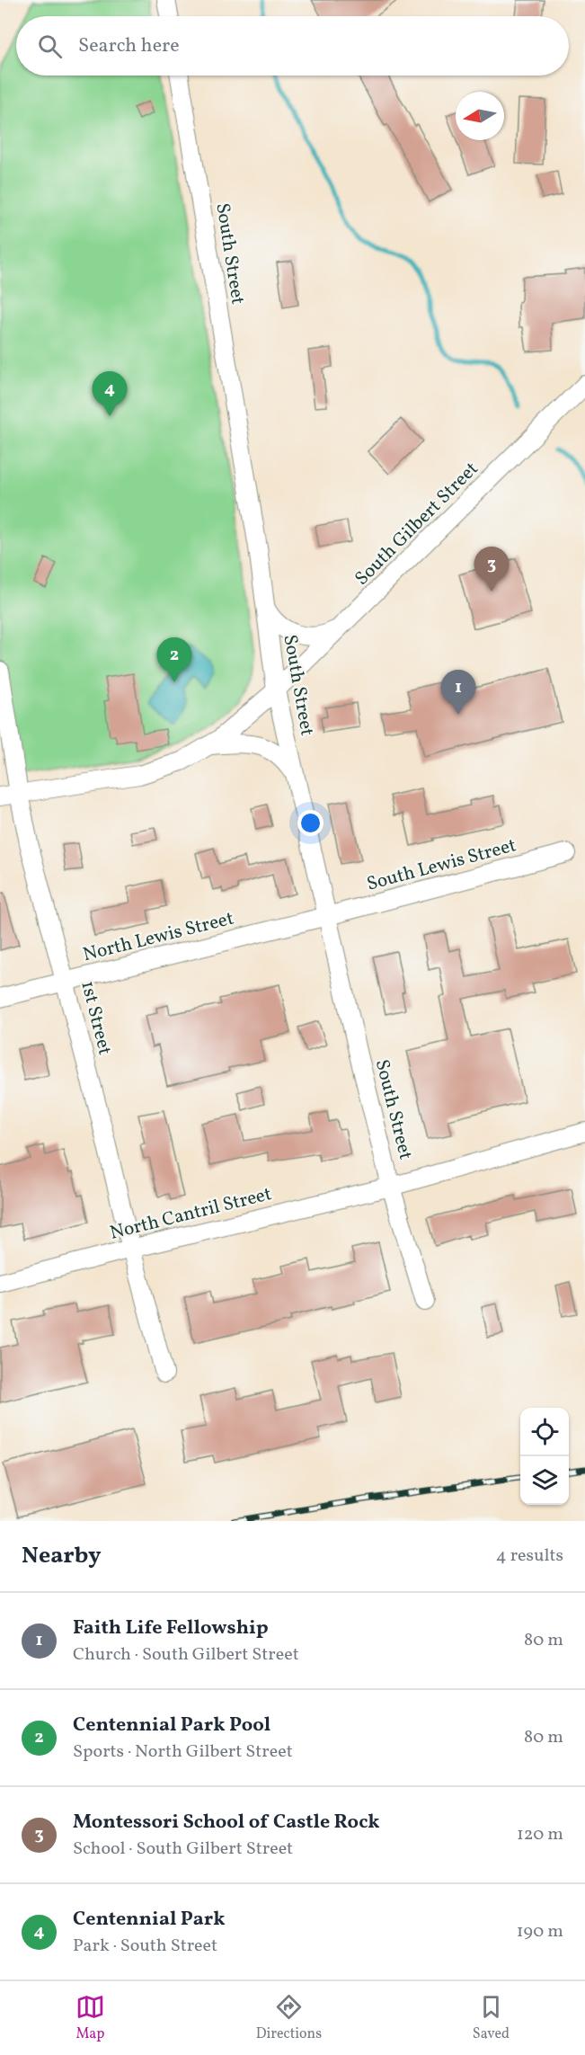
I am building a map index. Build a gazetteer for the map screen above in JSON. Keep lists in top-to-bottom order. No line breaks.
{"streets":{"street":["South Street","South Gilbert Street","South Lewis Street","North Lewis Street","1st Street","North Cantril Street"]},"crossings":[["South Street","South Gilbert Street"],["South Street","South Lewis Street"],["South Street","North Lewis Street"],["South Street","North Cantril Street"],["South Lewis Street","North Lewis Street"],["North Lewis Street","1st Street"],["1st Street","North Cantril Street"]],"north":"left","page":{"search":"Search here","pins":["4","3","2","1"],"heading":["Nearby","4 results"],"list":[{"mark":"1","name":"Faith Life Fellowship","note":"Church · South Gilbert Street","value":"80 m"},{"mark":"2","name":"Centennial Park Pool","note":"Sports · North Gilbert Street","value":"80 m"},{"mark":"3","name":"Montessori School of Castle Rock","note":"School · South Gilbert Street","value":"120 m"},{"mark":"4","name":"Centennial Park","note":"Park · South Street","value":"190 m"}],"nav":["Map","Directions","Saved"]}}
